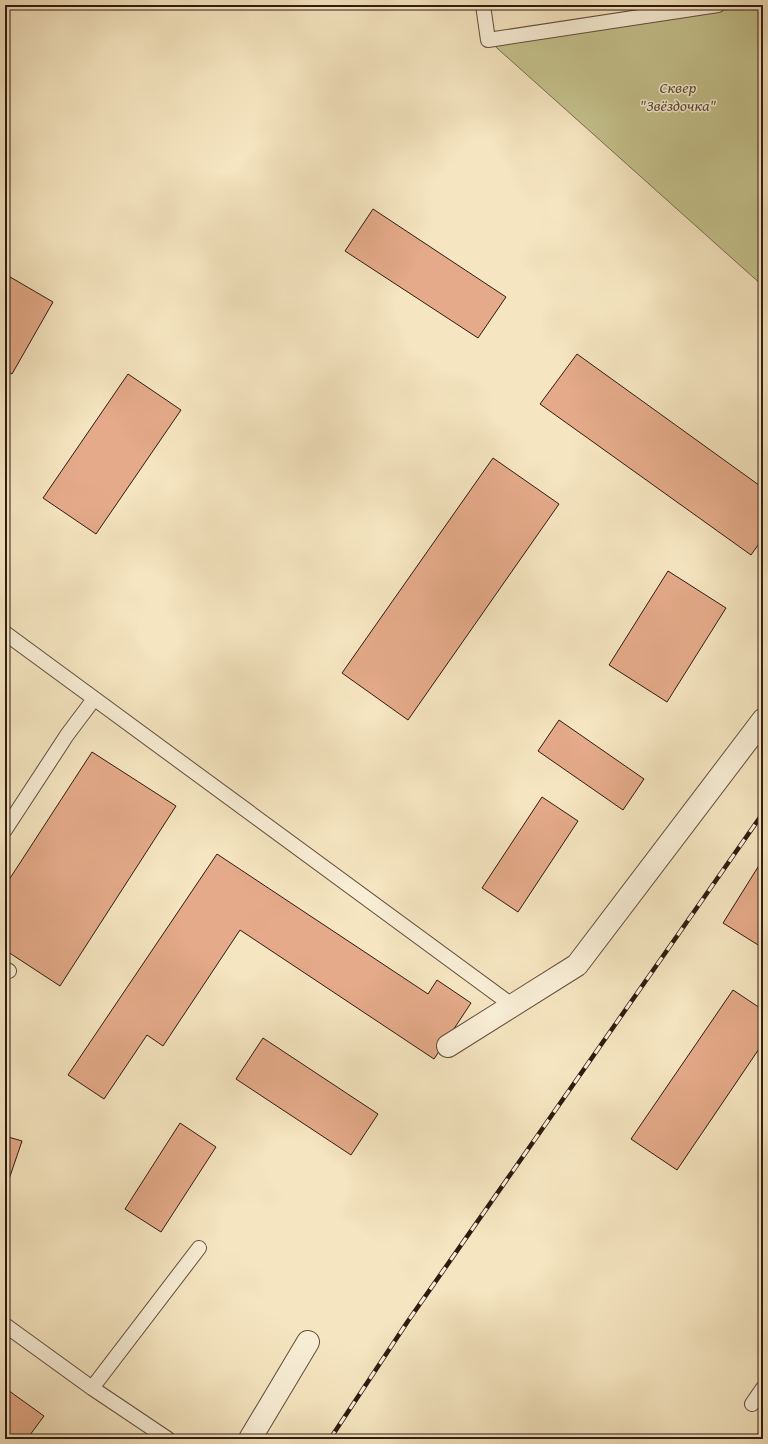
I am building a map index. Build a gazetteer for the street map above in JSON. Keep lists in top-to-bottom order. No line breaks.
{"parks":["Сквер \"Звёздочка\""]}
